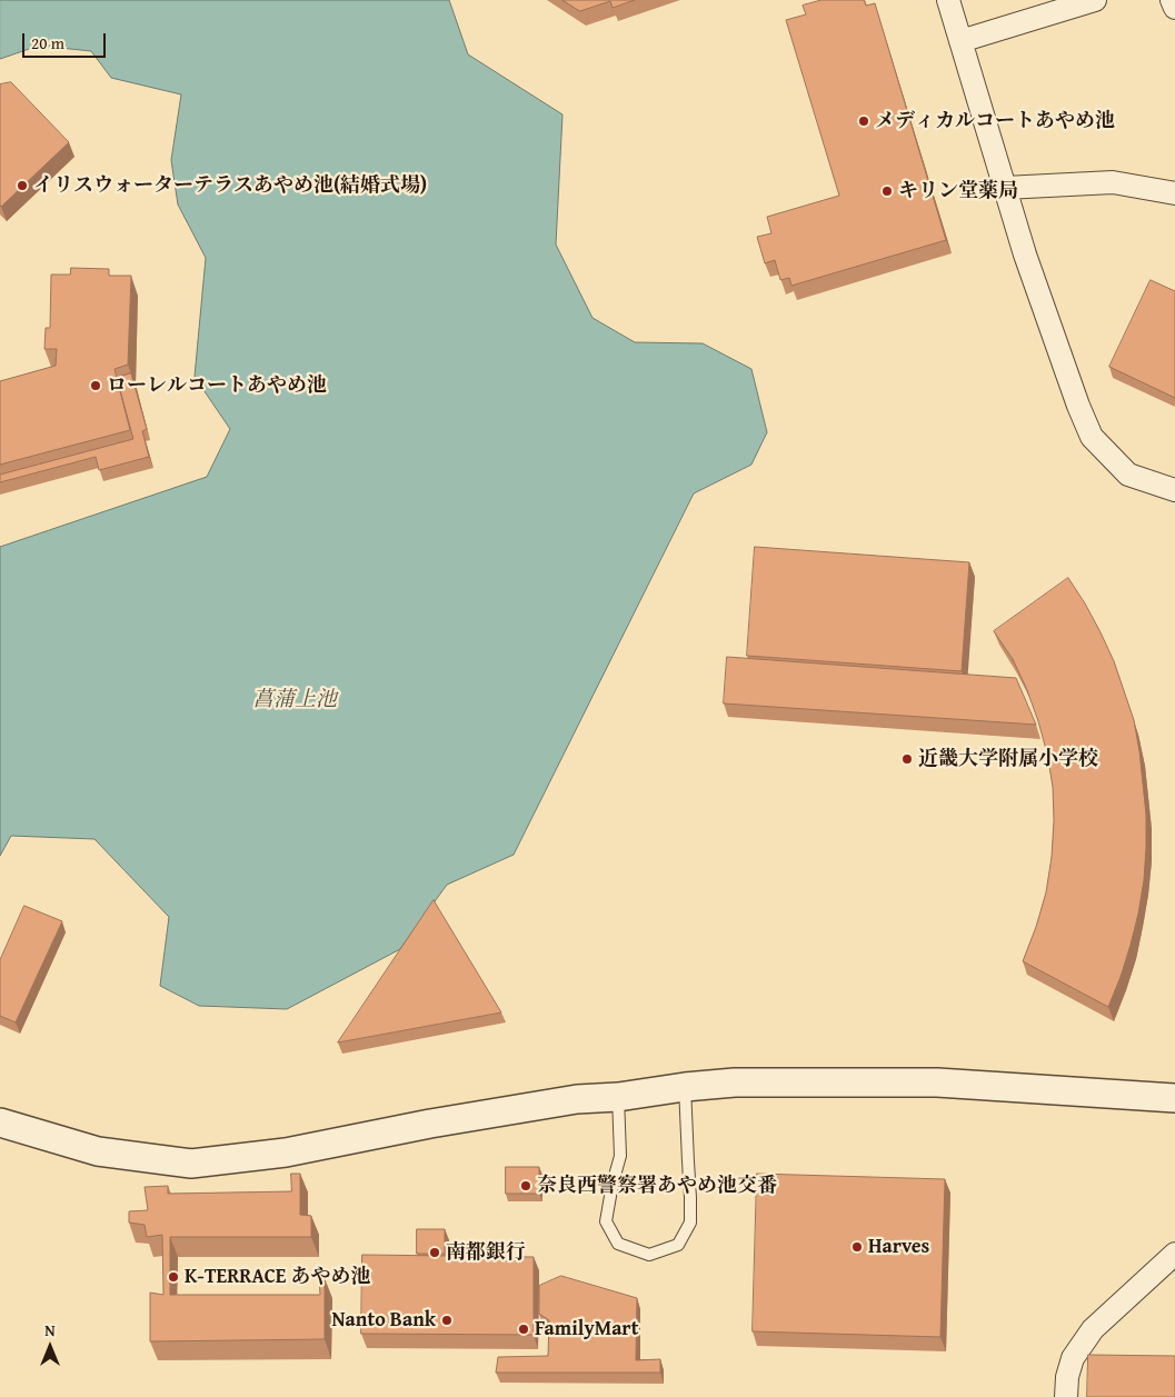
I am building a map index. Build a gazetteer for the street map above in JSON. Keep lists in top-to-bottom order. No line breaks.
{"water":["菖蒲上池"],"places":["メディカルコートあやめ池","イリスウォーターテラスあやめ池(結婚式場)","キリン堂薬局","ローレルコートあやめ池","近畿大学附属小学校","奈良西警察署あやめ池交番","Harves","南都銀行","K-TERRACE あやめ池","Nanto Bank","FamilyMart"],"scale_bar":"20 m","north":"top"}
